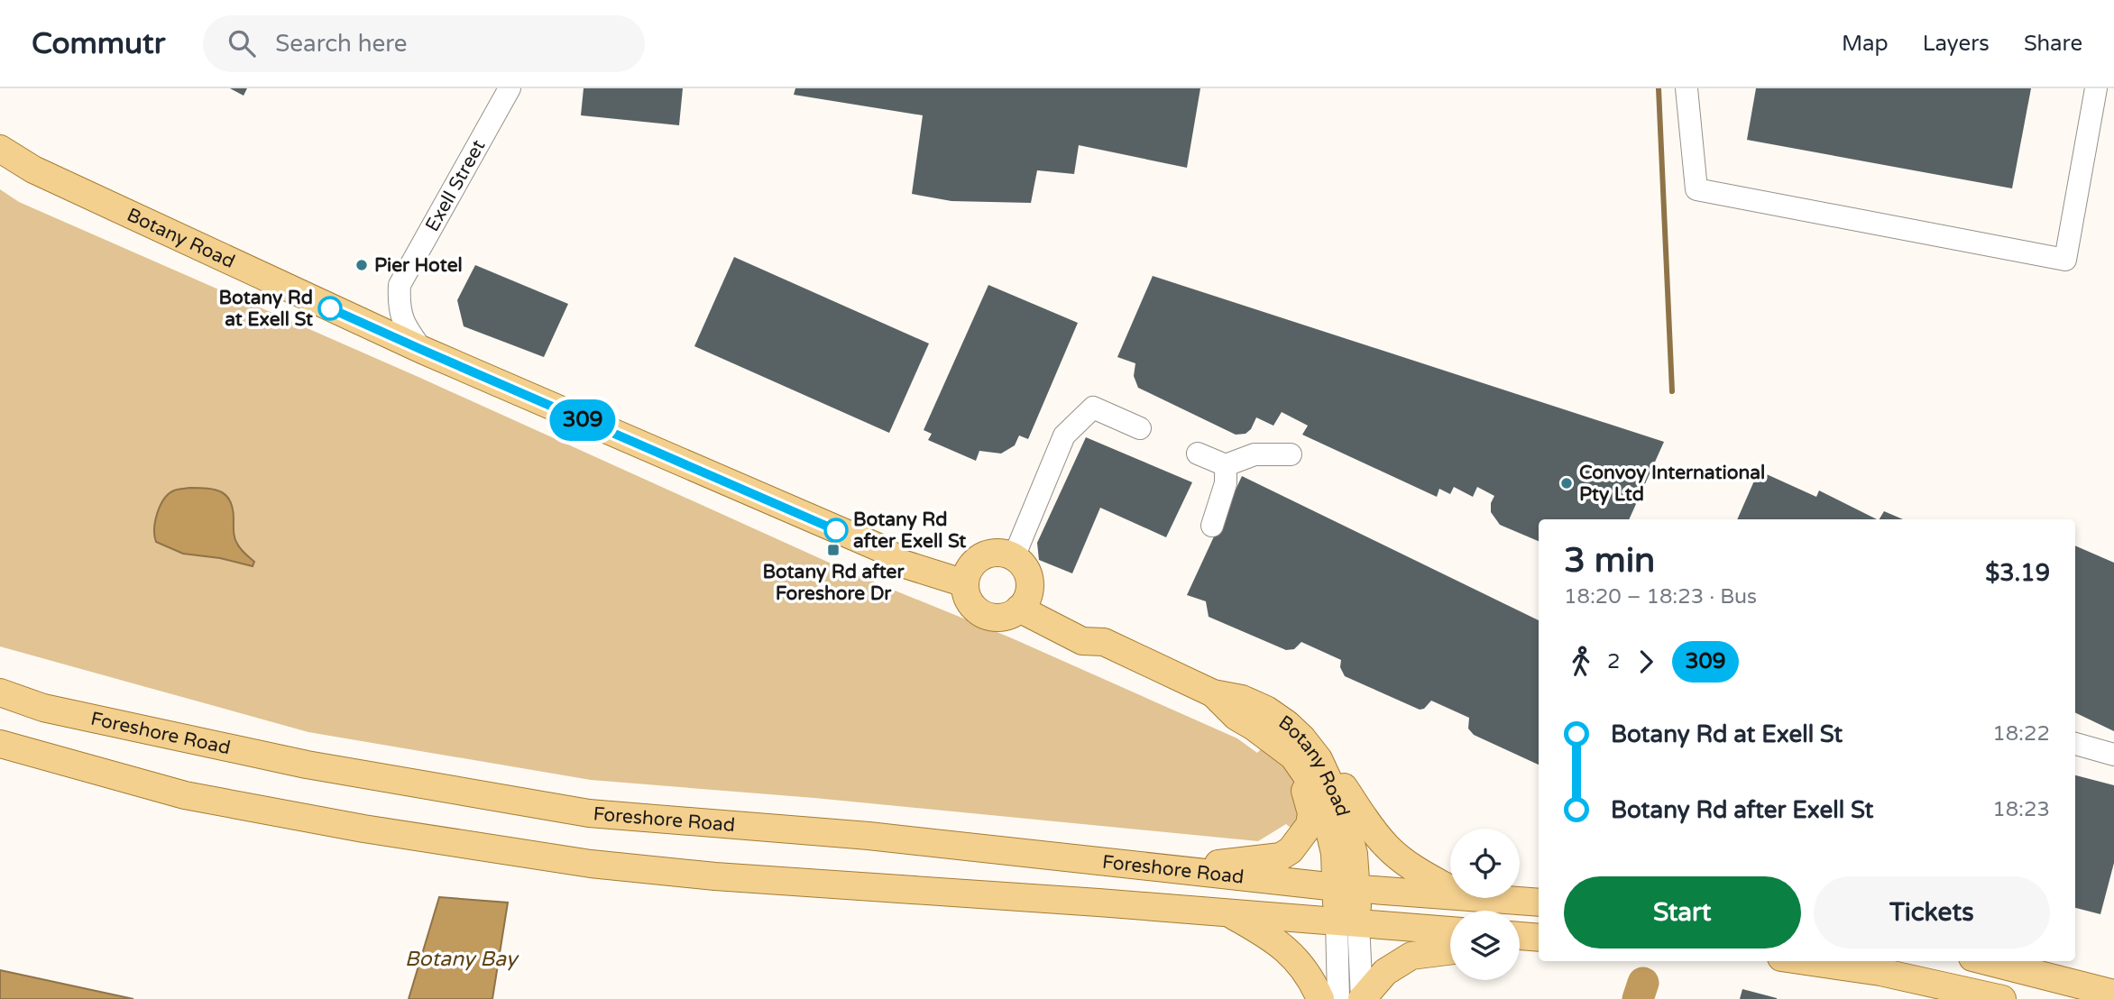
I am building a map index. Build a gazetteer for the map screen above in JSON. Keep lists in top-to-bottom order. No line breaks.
{"streets":{"main road":["Botany Road","Foreshore Road"],"street":["Exell Street"]},"crossings":[["Exell Street","Botany Road"],["Botany Road","Foreshore Road"]],"water":["Botany Bay"],"places":{"other":["Pier Hotel","Botany Rd at Exell St","Convoy International Pty Ltd","Botany Rd after Exell St"],"transit":["Botany Rd after Foreshore Dr"]},"lines":["bus line 309"],"page":{"header":"Commutr","search":"Search here","nav":["Map","Layers","Share"],"on_map":"309","heading":["3 min","18:20 – 18:23 · Bus","$3.19"],"legs":["2","309"],"list":[{"name":"Botany Rd at Exell St","value":"18:22"},{"name":"Botany Rd after Exell St","value":"18:23"}],"buttons":["Start","Tickets"]}}
